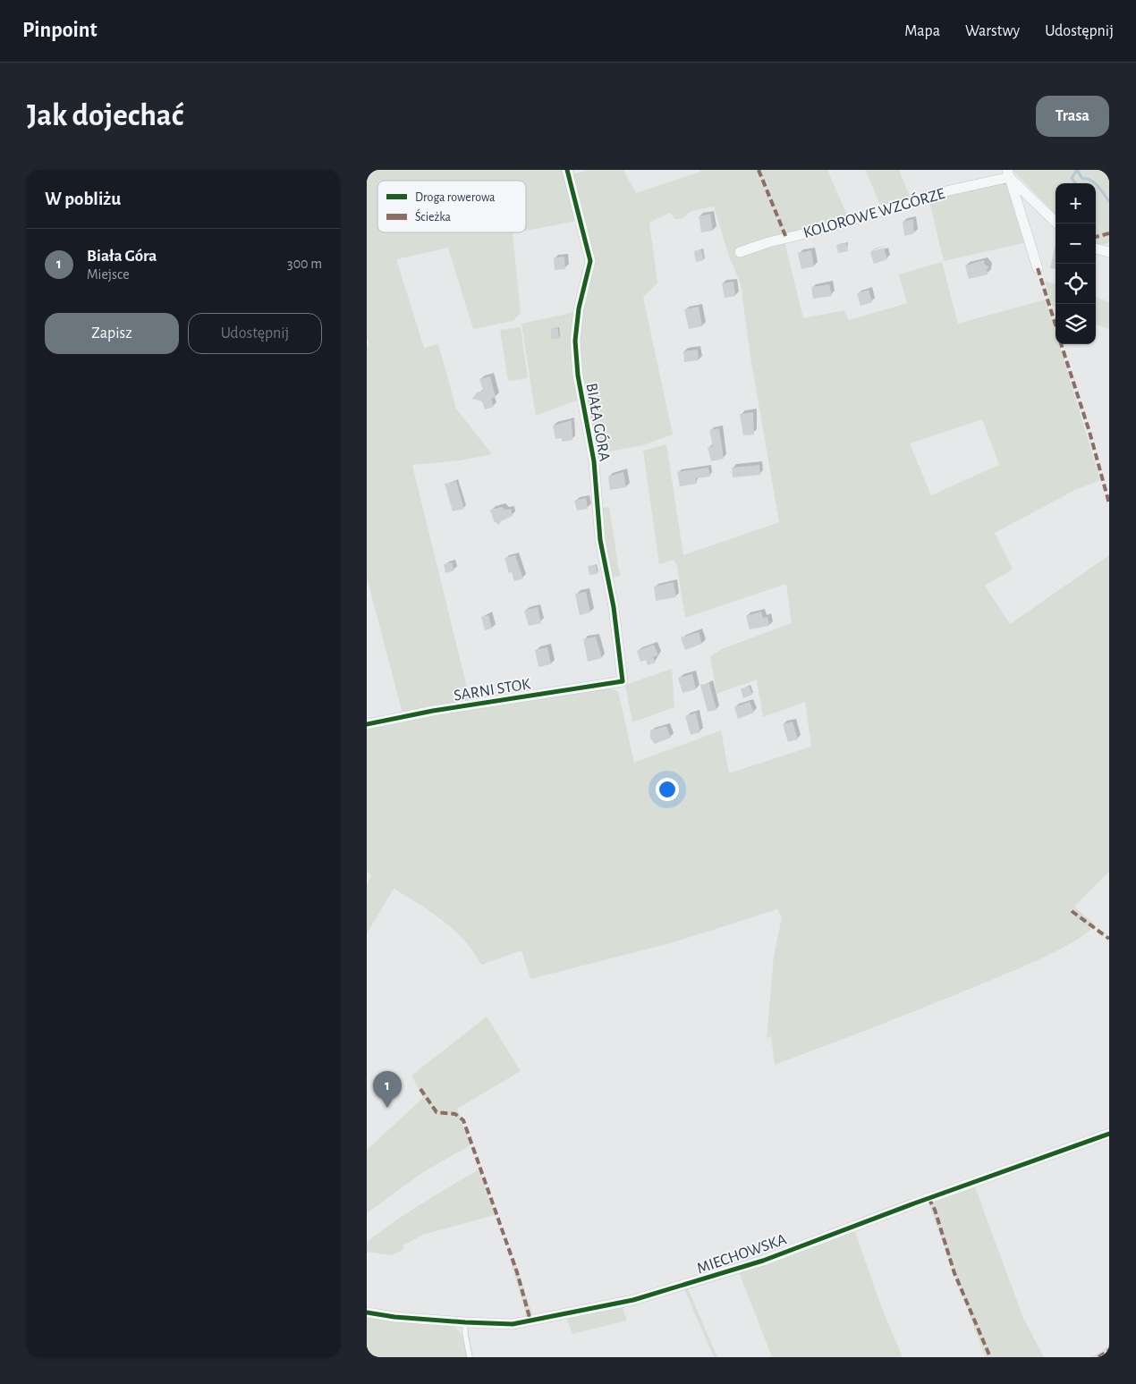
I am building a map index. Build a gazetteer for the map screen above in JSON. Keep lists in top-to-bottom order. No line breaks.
{"streets":{"street":["KOLOROWE WZGÓRZE","BIAŁA GÓRA","SARNI STOK","MIECHOWSKA"]},"crossings":[["BIAŁA GÓRA","SARNI STOK"]],"legend":["Droga rowerowa","Ścieżka"],"page":{"header":"Pinpoint","nav":["Mapa","Warstwy","Udostępnij"],"buttons":["Trasa",["Zapisz","Udostępnij"]],"title":"Jak dojechać","heading":"W pobliżu","map_buttons":["+","−"],"list":[{"mark":"1","name":"Biała Góra","note":"Miejsce","value":"300 m"}],"pins":"1"}}
